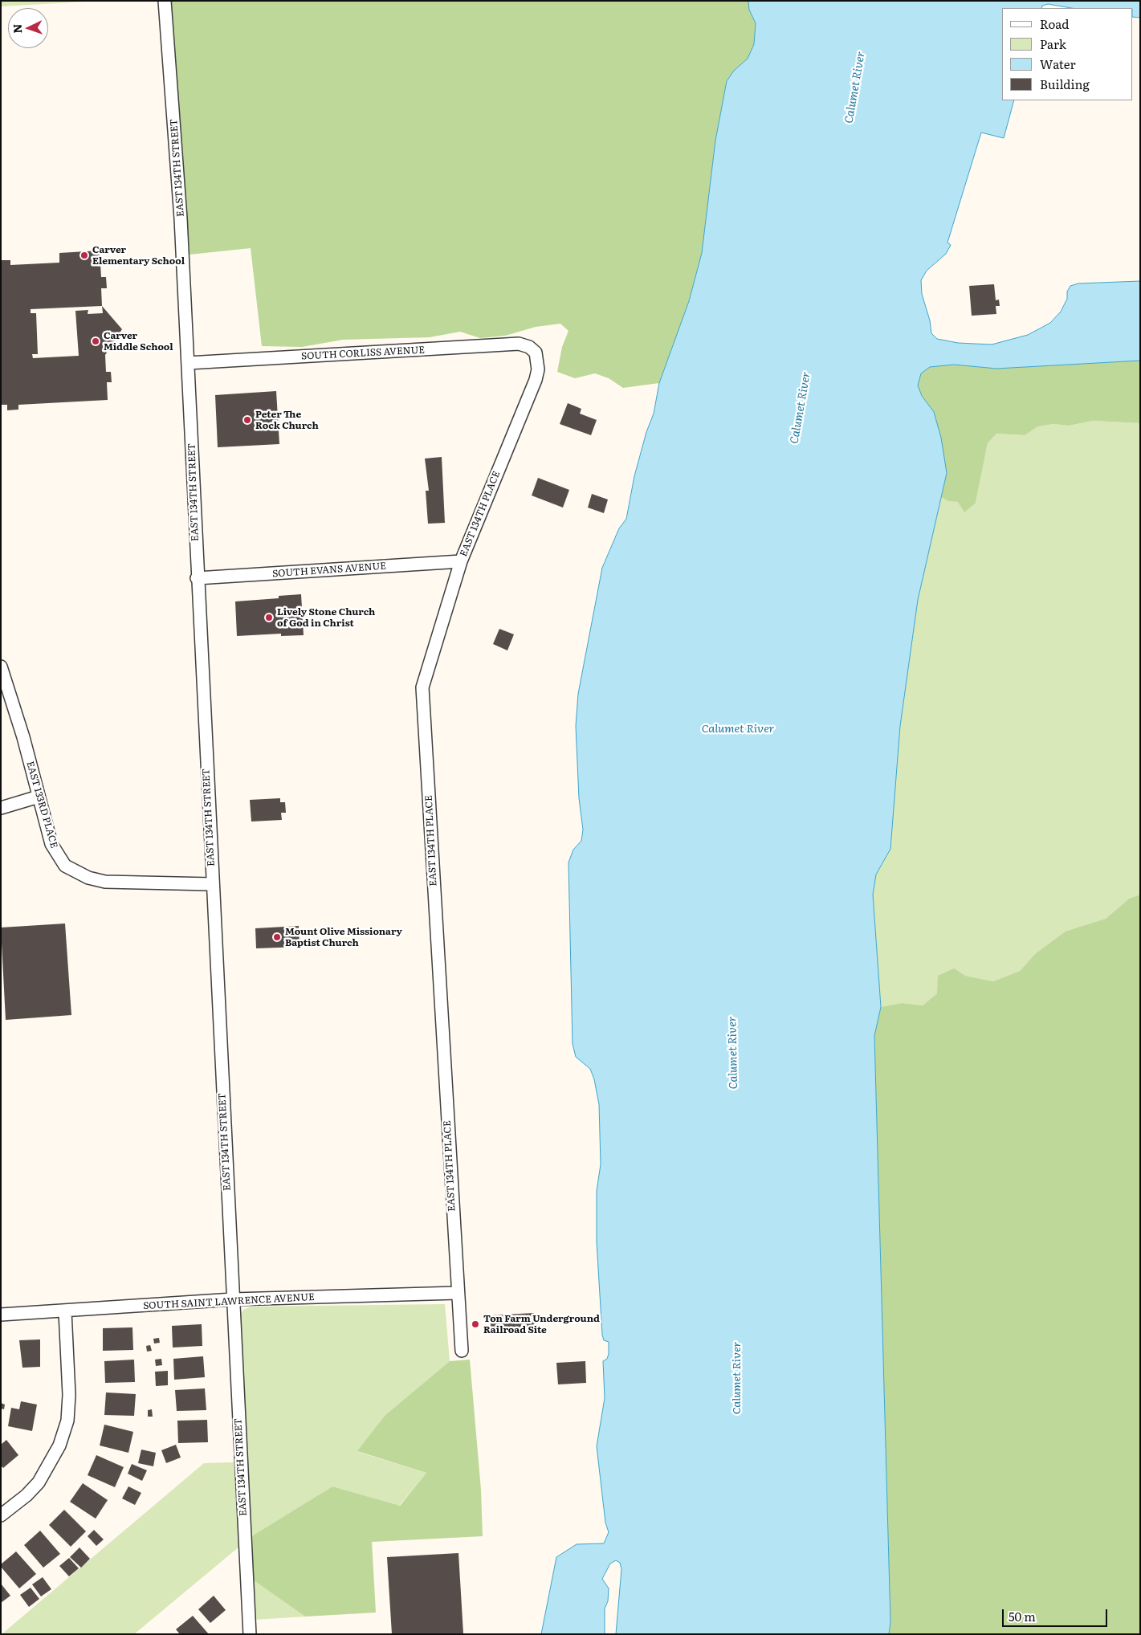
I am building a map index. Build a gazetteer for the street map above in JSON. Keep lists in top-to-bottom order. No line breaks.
{"streets":{"street":["EAST 134TH STREET","SOUTH CORLISS AVENUE","EAST 134TH PLACE","SOUTH EVANS AVENUE","EAST 133RD PLACE","SOUTH SAINT LAWRENCE AVENUE"]},"crossings":[["EAST 134TH STREET","SOUTH CORLISS AVENUE"],["EAST 134TH STREET","SOUTH EVANS AVENUE"],["EAST 134TH STREET","EAST 133RD PLACE"],["EAST 134TH STREET","SOUTH SAINT LAWRENCE AVENUE"],["SOUTH CORLISS AVENUE","EAST 134TH PLACE"],["EAST 134TH PLACE","SOUTH EVANS AVENUE"],["EAST 134TH PLACE","SOUTH SAINT LAWRENCE AVENUE"]],"water":["Calumet River"],"places":["Carver Elementary School","Carver Middle School","Peter The Rock Church","Lively Stone Church of God in Christ","Mount Olive Missionary Baptist Church","Ton Farm Underground Railroad Site"],"legend":["Road","Park","Water","Building"],"scale_bar":"50 m","north":"left"}
